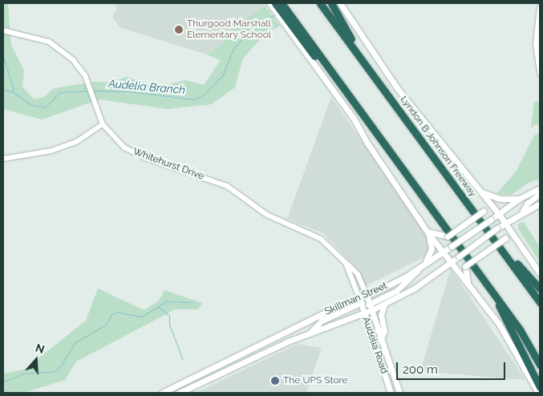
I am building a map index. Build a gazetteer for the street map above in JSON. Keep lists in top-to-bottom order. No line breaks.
{"streets":{"highway":["Lyndon B Johnson Freeway"],"main road":["Skillman Street","Audelia Road"],"street":["Whitehurst Drive"]},"crossings":[["Whitehurst Drive","Skillman Street"],["Whitehurst Drive","Audelia Road"],["Skillman Street","Audelia Road"]],"water":["Audelia Branch"],"places":["Thurgood Marshall Elementary School","The UPS Store"],"scale_bar":"200 m","north":"top"}
